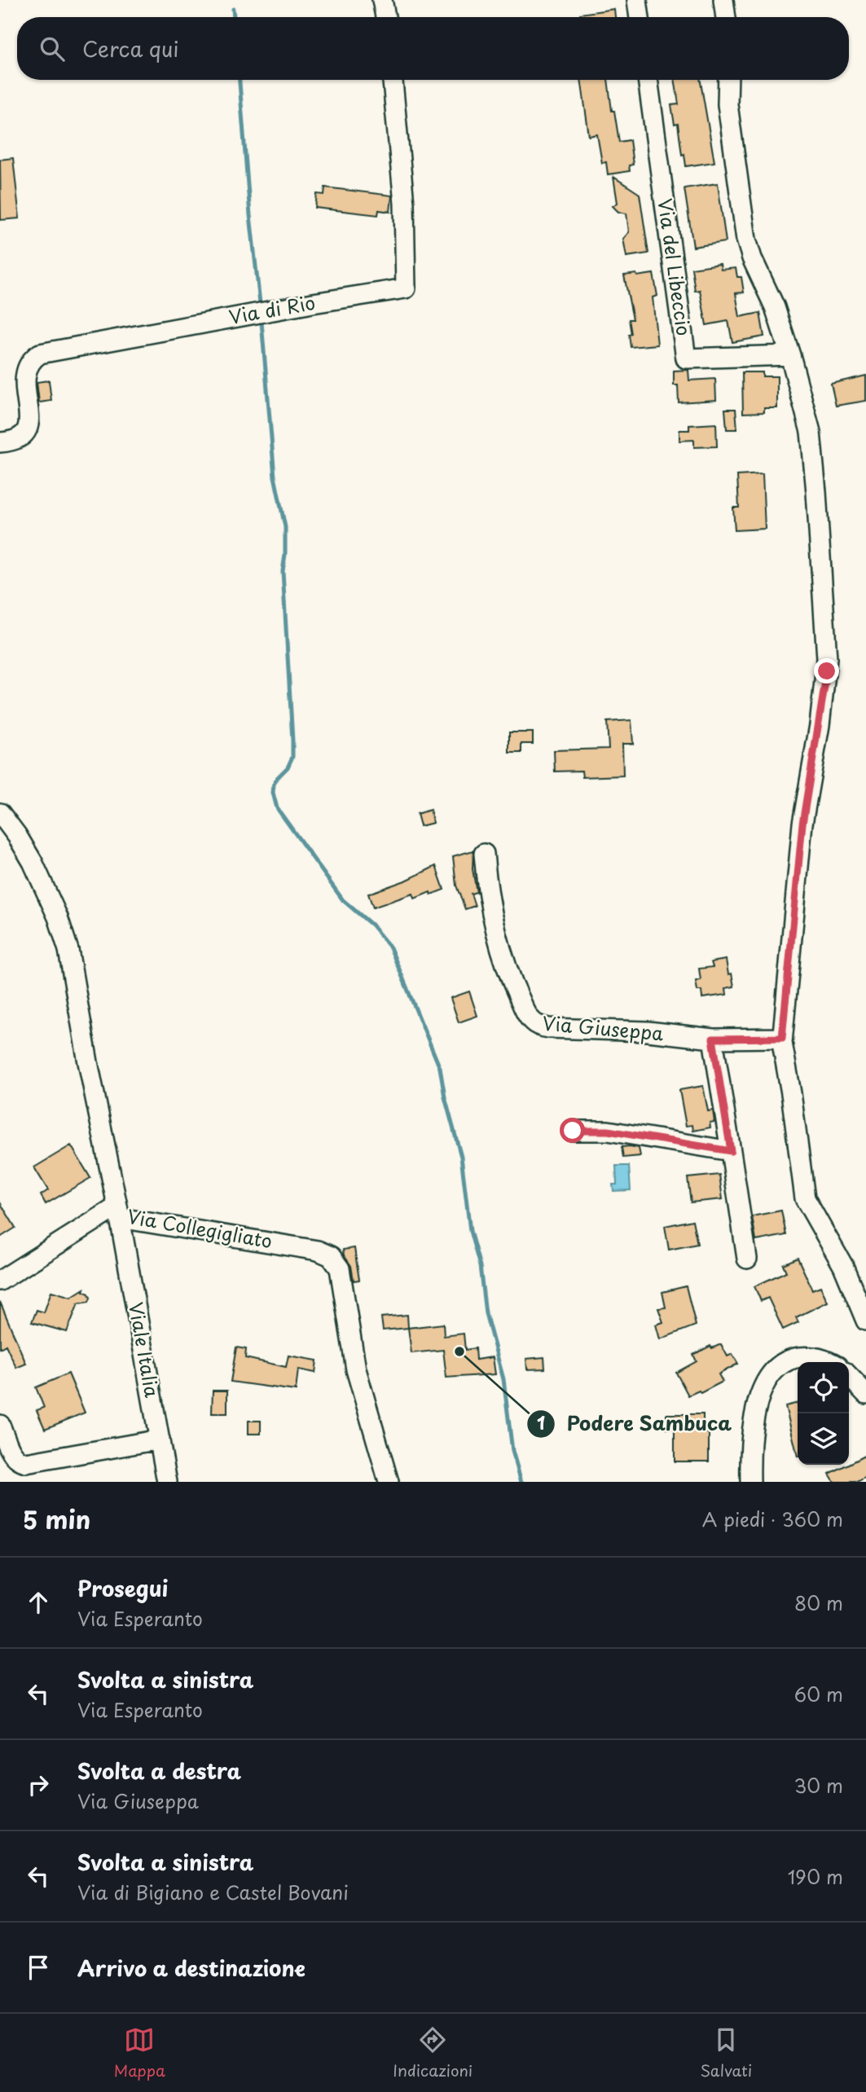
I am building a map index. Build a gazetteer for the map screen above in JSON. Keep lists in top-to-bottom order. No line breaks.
{"streets":{"street":["Via del Libeccio","Via di Rio","Via Giuseppa","Via Collegigliato","Viale Italia"]},"crossings":[["Via Collegigliato","Viale Italia"]],"places":["Podere Sambuca"],"page":{"search":"Cerca qui","heading":["5 min","A piedi · 360 m"],"list":[["Prosegui","Via Esperanto","80 m"],["Svolta a sinistra","Via Esperanto","60 m"],["Svolta a destra","Via Giuseppa","30 m"],["Svolta a sinistra","Via di Bigiano e Castel Bovani","190 m"],"Arrivo a destinazione"],"nav":["Mappa","Indicazioni","Salvati"]}}
